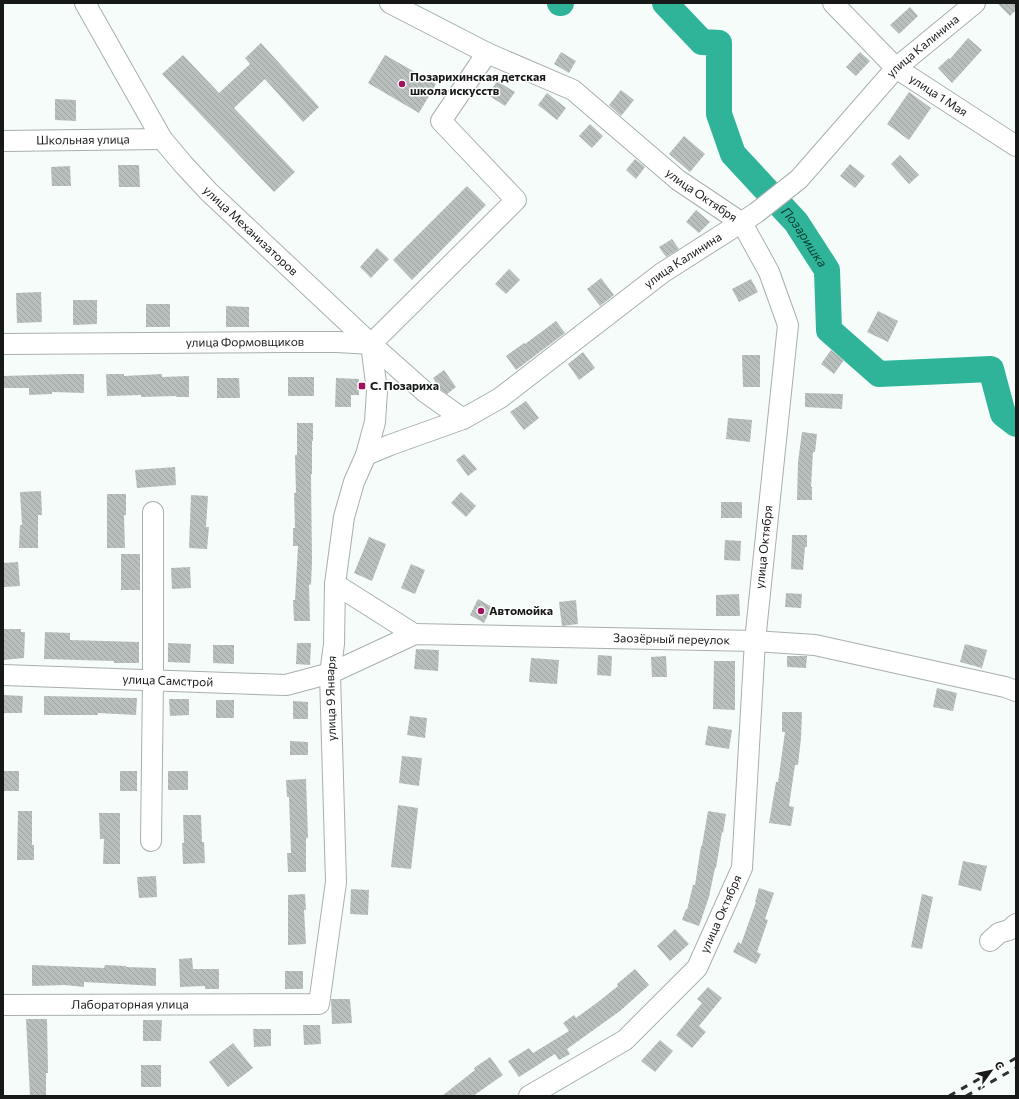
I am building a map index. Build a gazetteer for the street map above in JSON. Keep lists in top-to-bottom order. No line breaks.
{"streets":{"street":["улица Калинина","улица 1 Мая","Школьная улица","улица Октября","улица Механизаторов","улица Формовщиков","Заозёрный переулок","улица Самстрой","улица 9 Января","Лабораторная улица"]},"crossings":[["улица Калинина","улица 1 Мая"],["улица Калинина","улица Октября"],["улица Калинина","улица Механизаторов"],["улица Калинина","улица 9 Января"],["Школьная улица","улица Механизаторов"],["улица Октября","Заозёрный переулок"],["улица Механизаторов","улица Формовщиков"],["улица Механизаторов","улица 9 Января"],["улица Формовщиков","улица 9 Января"],["Заозёрный переулок","улица Самстрой"],["Заозёрный переулок","улица 9 Января"],["улица Самстрой","улица 9 Января"],["улица 9 Января","Лабораторная улица"]],"water":["Позаришка"],"places":{"other":["Позарихинская детская школа искусств","Автомойка"],"transit":["С. Позариха"]},"north":"top right"}
